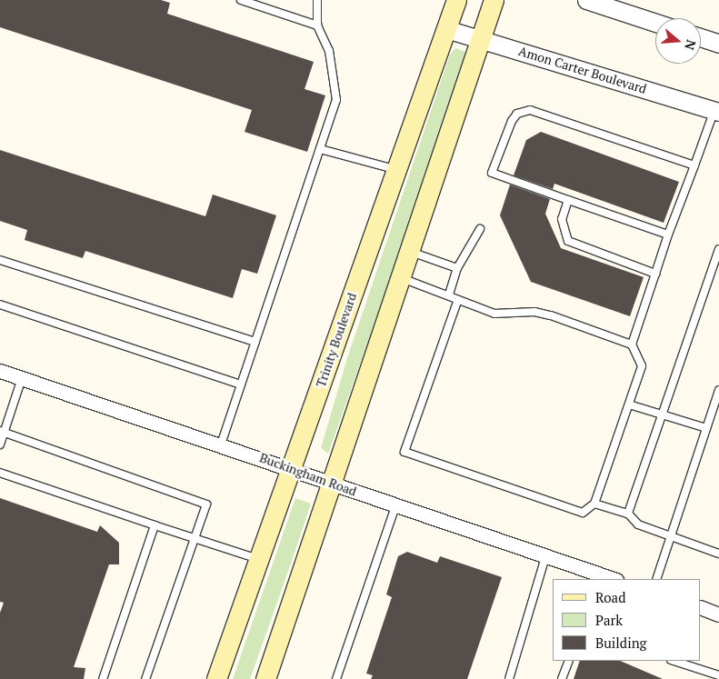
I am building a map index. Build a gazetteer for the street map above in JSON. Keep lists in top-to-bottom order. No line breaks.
{"streets":{"main road":["Trinity Boulevard"],"street":["Amon Carter Boulevard","Buckingham Road"]},"crossings":[["Amon Carter Boulevard","Trinity Boulevard"],["Trinity Boulevard","Buckingham Road"]],"legend":["Road","Park","Building"],"north":"right"}
